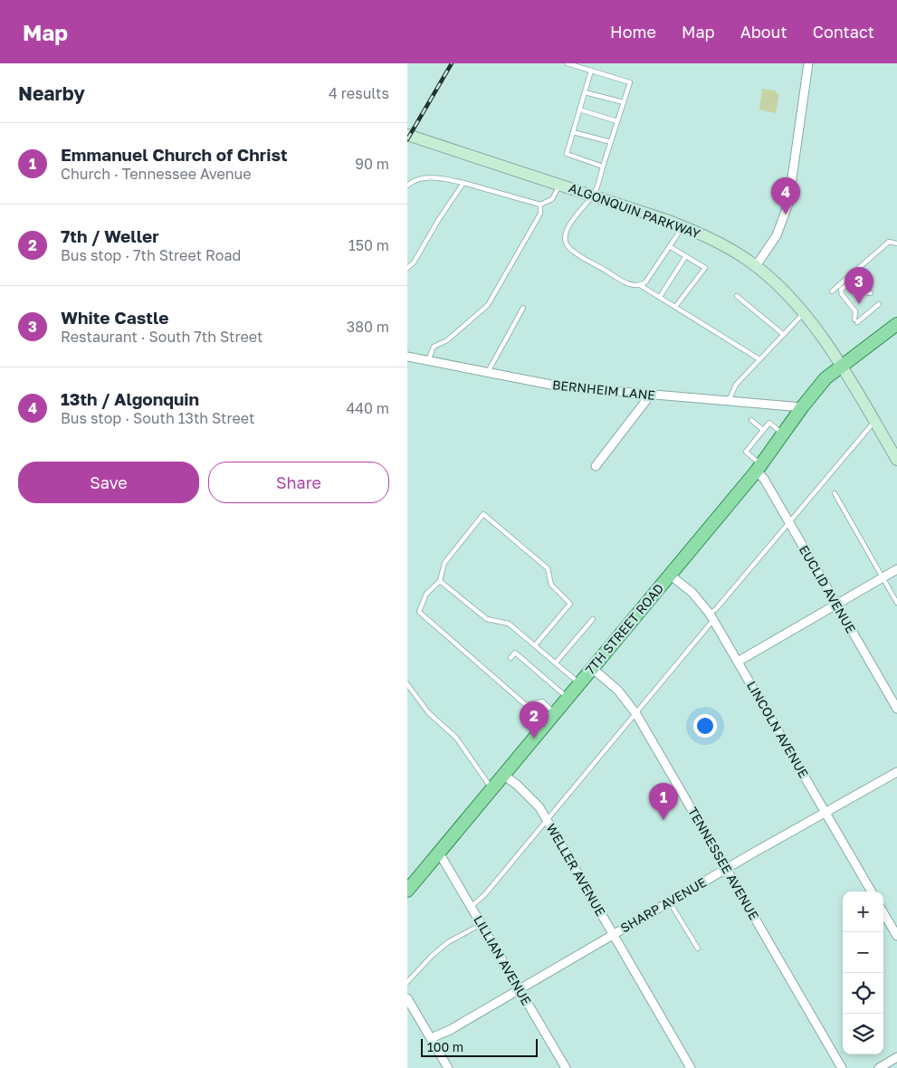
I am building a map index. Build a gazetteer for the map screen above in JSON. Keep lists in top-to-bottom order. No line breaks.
{"streets":{"main road":["ALGONQUIN PARKWAY","7TH STREET ROAD"],"street":["BERNHEIM LANE","EUCLID AVENUE","LINCOLN AVENUE","TENNESSEE AVENUE","WELLER AVENUE","SHARP AVENUE","LILLIAN AVENUE"]},"crossings":[["ALGONQUIN PARKWAY","7TH STREET ROAD"],["BERNHEIM LANE","7TH STREET ROAD"],["EUCLID AVENUE","7TH STREET ROAD"],["7TH STREET ROAD","LINCOLN AVENUE"],["7TH STREET ROAD","TENNESSEE AVENUE"],["7TH STREET ROAD","WELLER AVENUE"],["7TH STREET ROAD","LILLIAN AVENUE"],["LINCOLN AVENUE","SHARP AVENUE"],["TENNESSEE AVENUE","SHARP AVENUE"],["WELLER AVENUE","SHARP AVENUE"],["SHARP AVENUE","LILLIAN AVENUE"]],"scale_bar":"100 m","page":{"header":"Map","nav":["Home","Map","About","Contact"],"heading":["Nearby","4 results"],"list":[{"mark":"1","name":"Emmanuel Church of Christ","note":"Church · Tennessee Avenue","value":"90 m"},{"mark":"2","name":"7th / Weller","note":"Bus stop · 7th Street Road","value":"150 m"},{"mark":"3","name":"White Castle","note":"Restaurant · South 7th Street","value":"380 m"},{"mark":"4","name":"13th / Algonquin","note":"Bus stop · South 13th Street","value":"440 m"}],"pins":["4","3","2","1"],"buttons":["Save","Share"],"map_buttons":["+","−"],"scale":"100 m"}}
